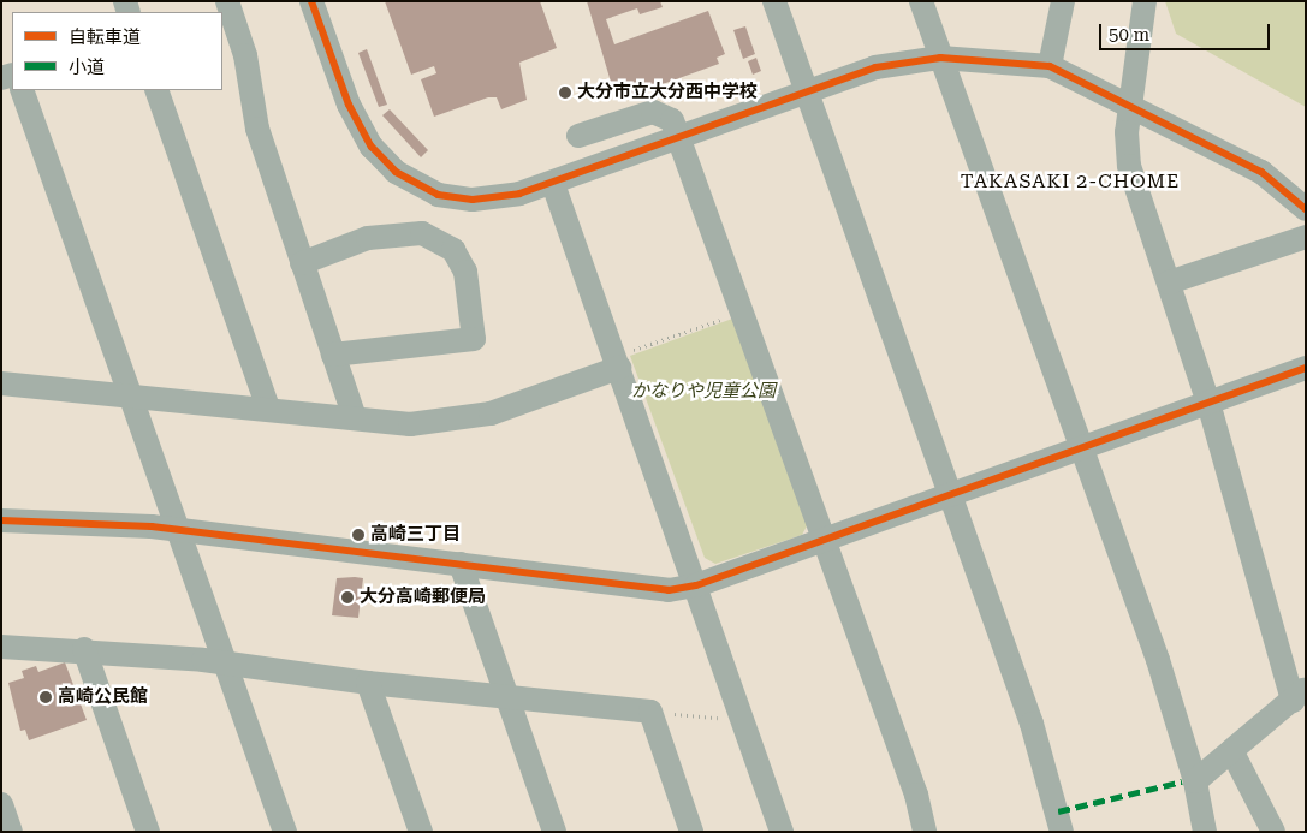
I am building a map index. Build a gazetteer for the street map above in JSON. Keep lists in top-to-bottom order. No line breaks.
{"districts":["TAKASAKI 2-CHOME"],"parks":["かなりや児童公園"],"places":["大分市立大分西中学校","高崎三丁目","大分高崎郵便局","高崎公民館"],"legend":["自転車道","小道"],"scale_bar":"50 m"}
